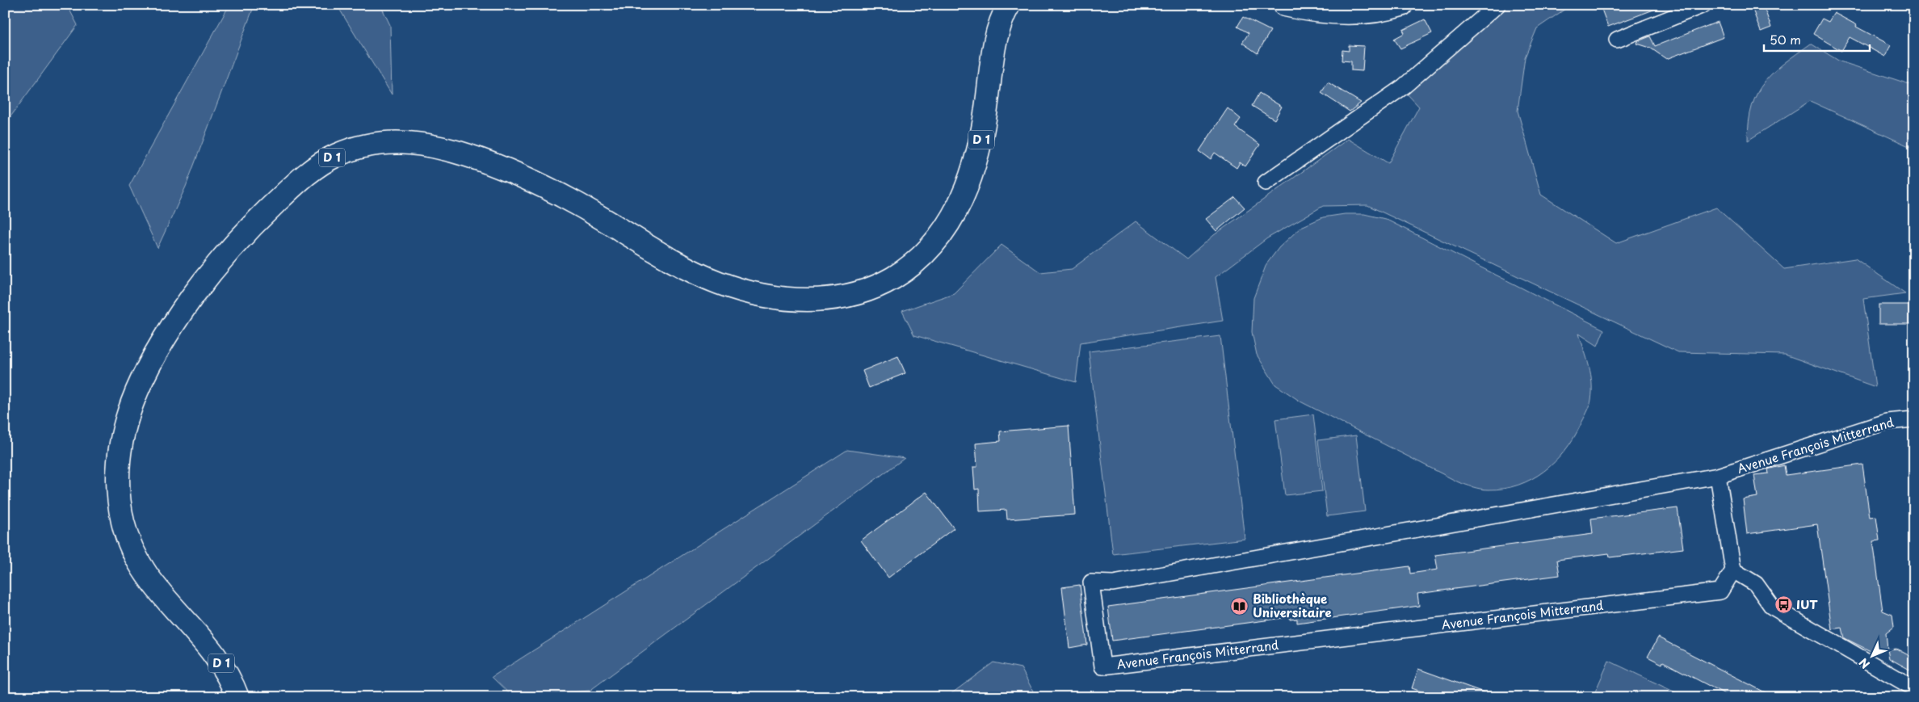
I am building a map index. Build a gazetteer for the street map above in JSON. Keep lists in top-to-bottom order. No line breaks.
{"streets":{"main road":["D 1"],"street":["Avenue François Mitterrand"]},"places":{"bus stop":["IUT"],"library":["Bibliothèque Universitaire"]},"scale_bar":"50 m","north":"bottom left"}
